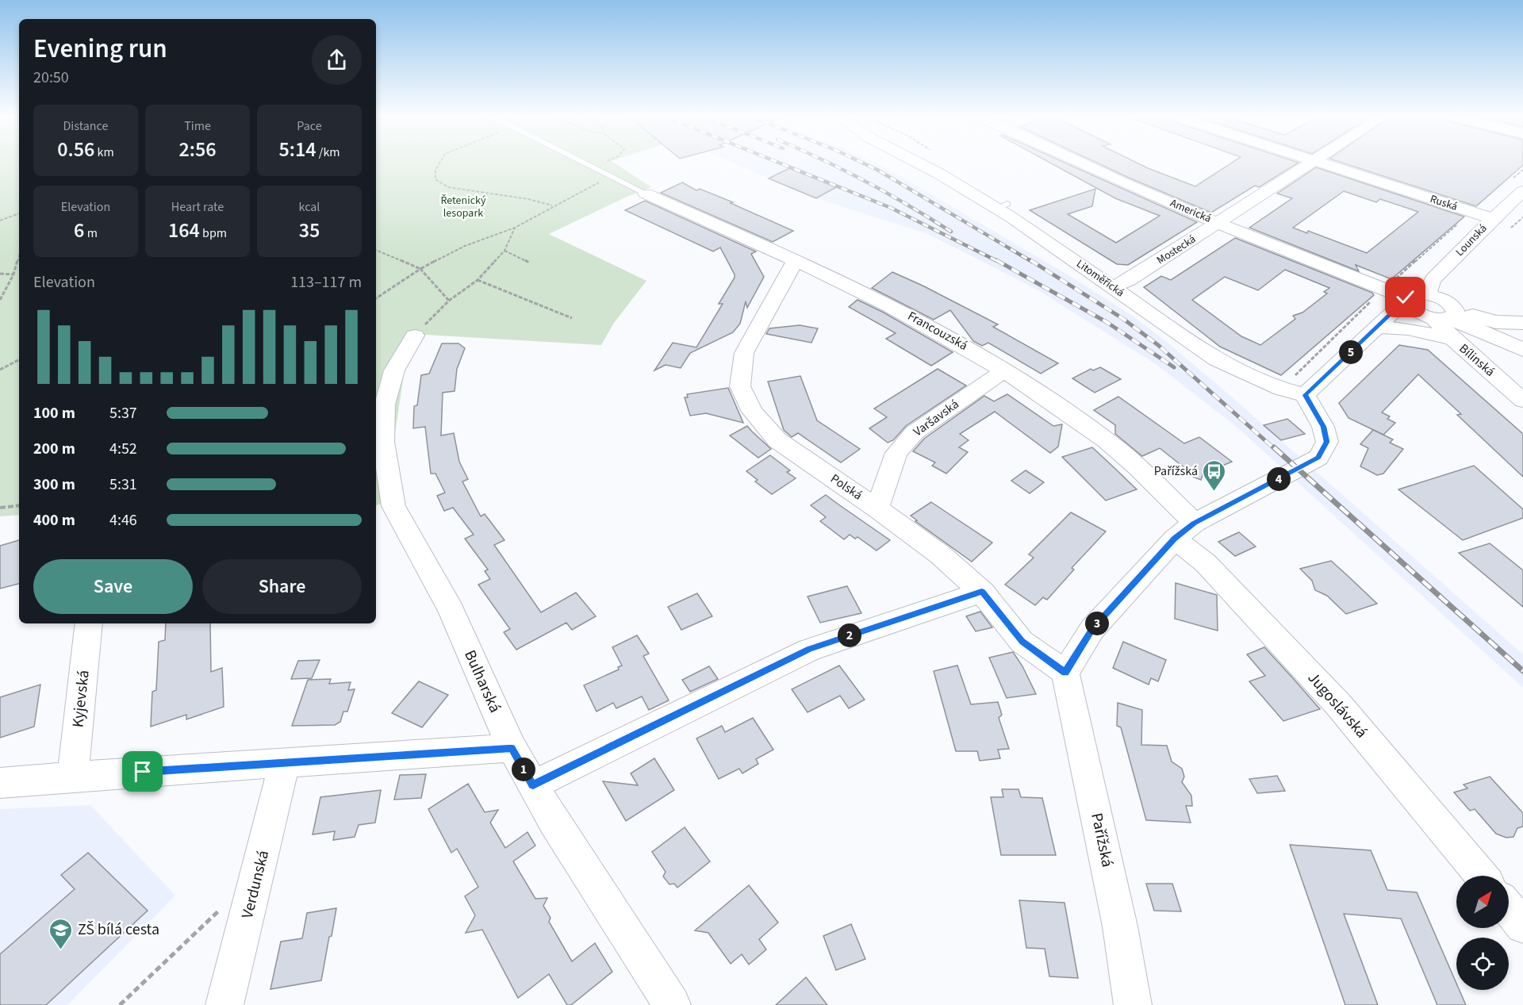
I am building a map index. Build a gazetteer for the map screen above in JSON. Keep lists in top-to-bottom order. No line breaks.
{"streets":{"street":["Ruská","Americká","Lounská","Mostecká","Litoměřická","Francouzská","Bílinská","Varšavská","Polská","Bulharská","Kyjevská","Jugoslávská","Pařížská","Verdunská"]},"crossings":[["Ruská","Lounská"],["Americká","Mostecká"],["Mostecká","Litoměřická"],["Francouzská","Varšavská"],["Francouzská","Polská"],["Francouzská","Jugoslávská"],["Varšavská","Polská"],["Polská","Pařížská"]],"parks":["Řetenický lesopark"],"places":{"bus stop":["Pařížská"],"school or university":["ZŠ bílá cesta"]},"north":"top right","page":{"heading":["Evening run","20:50"],"stats":[["Distance","0.56 km"],["Time","2:56"],["Pace","5:14 /km"],["Elevation","6 m"],["Heart rate","164 bpm"],["kcal","35"]],"chart":["Elevation","113–117 m"],"pins":["5","4","3","2","1"],"list":[{"name":"100 m","note":"5:37"},{"name":"200 m","note":"4:52"},{"name":"300 m","note":"5:31"},{"name":"400 m","note":"4:46"}],"buttons":["Save","Share"]}}
